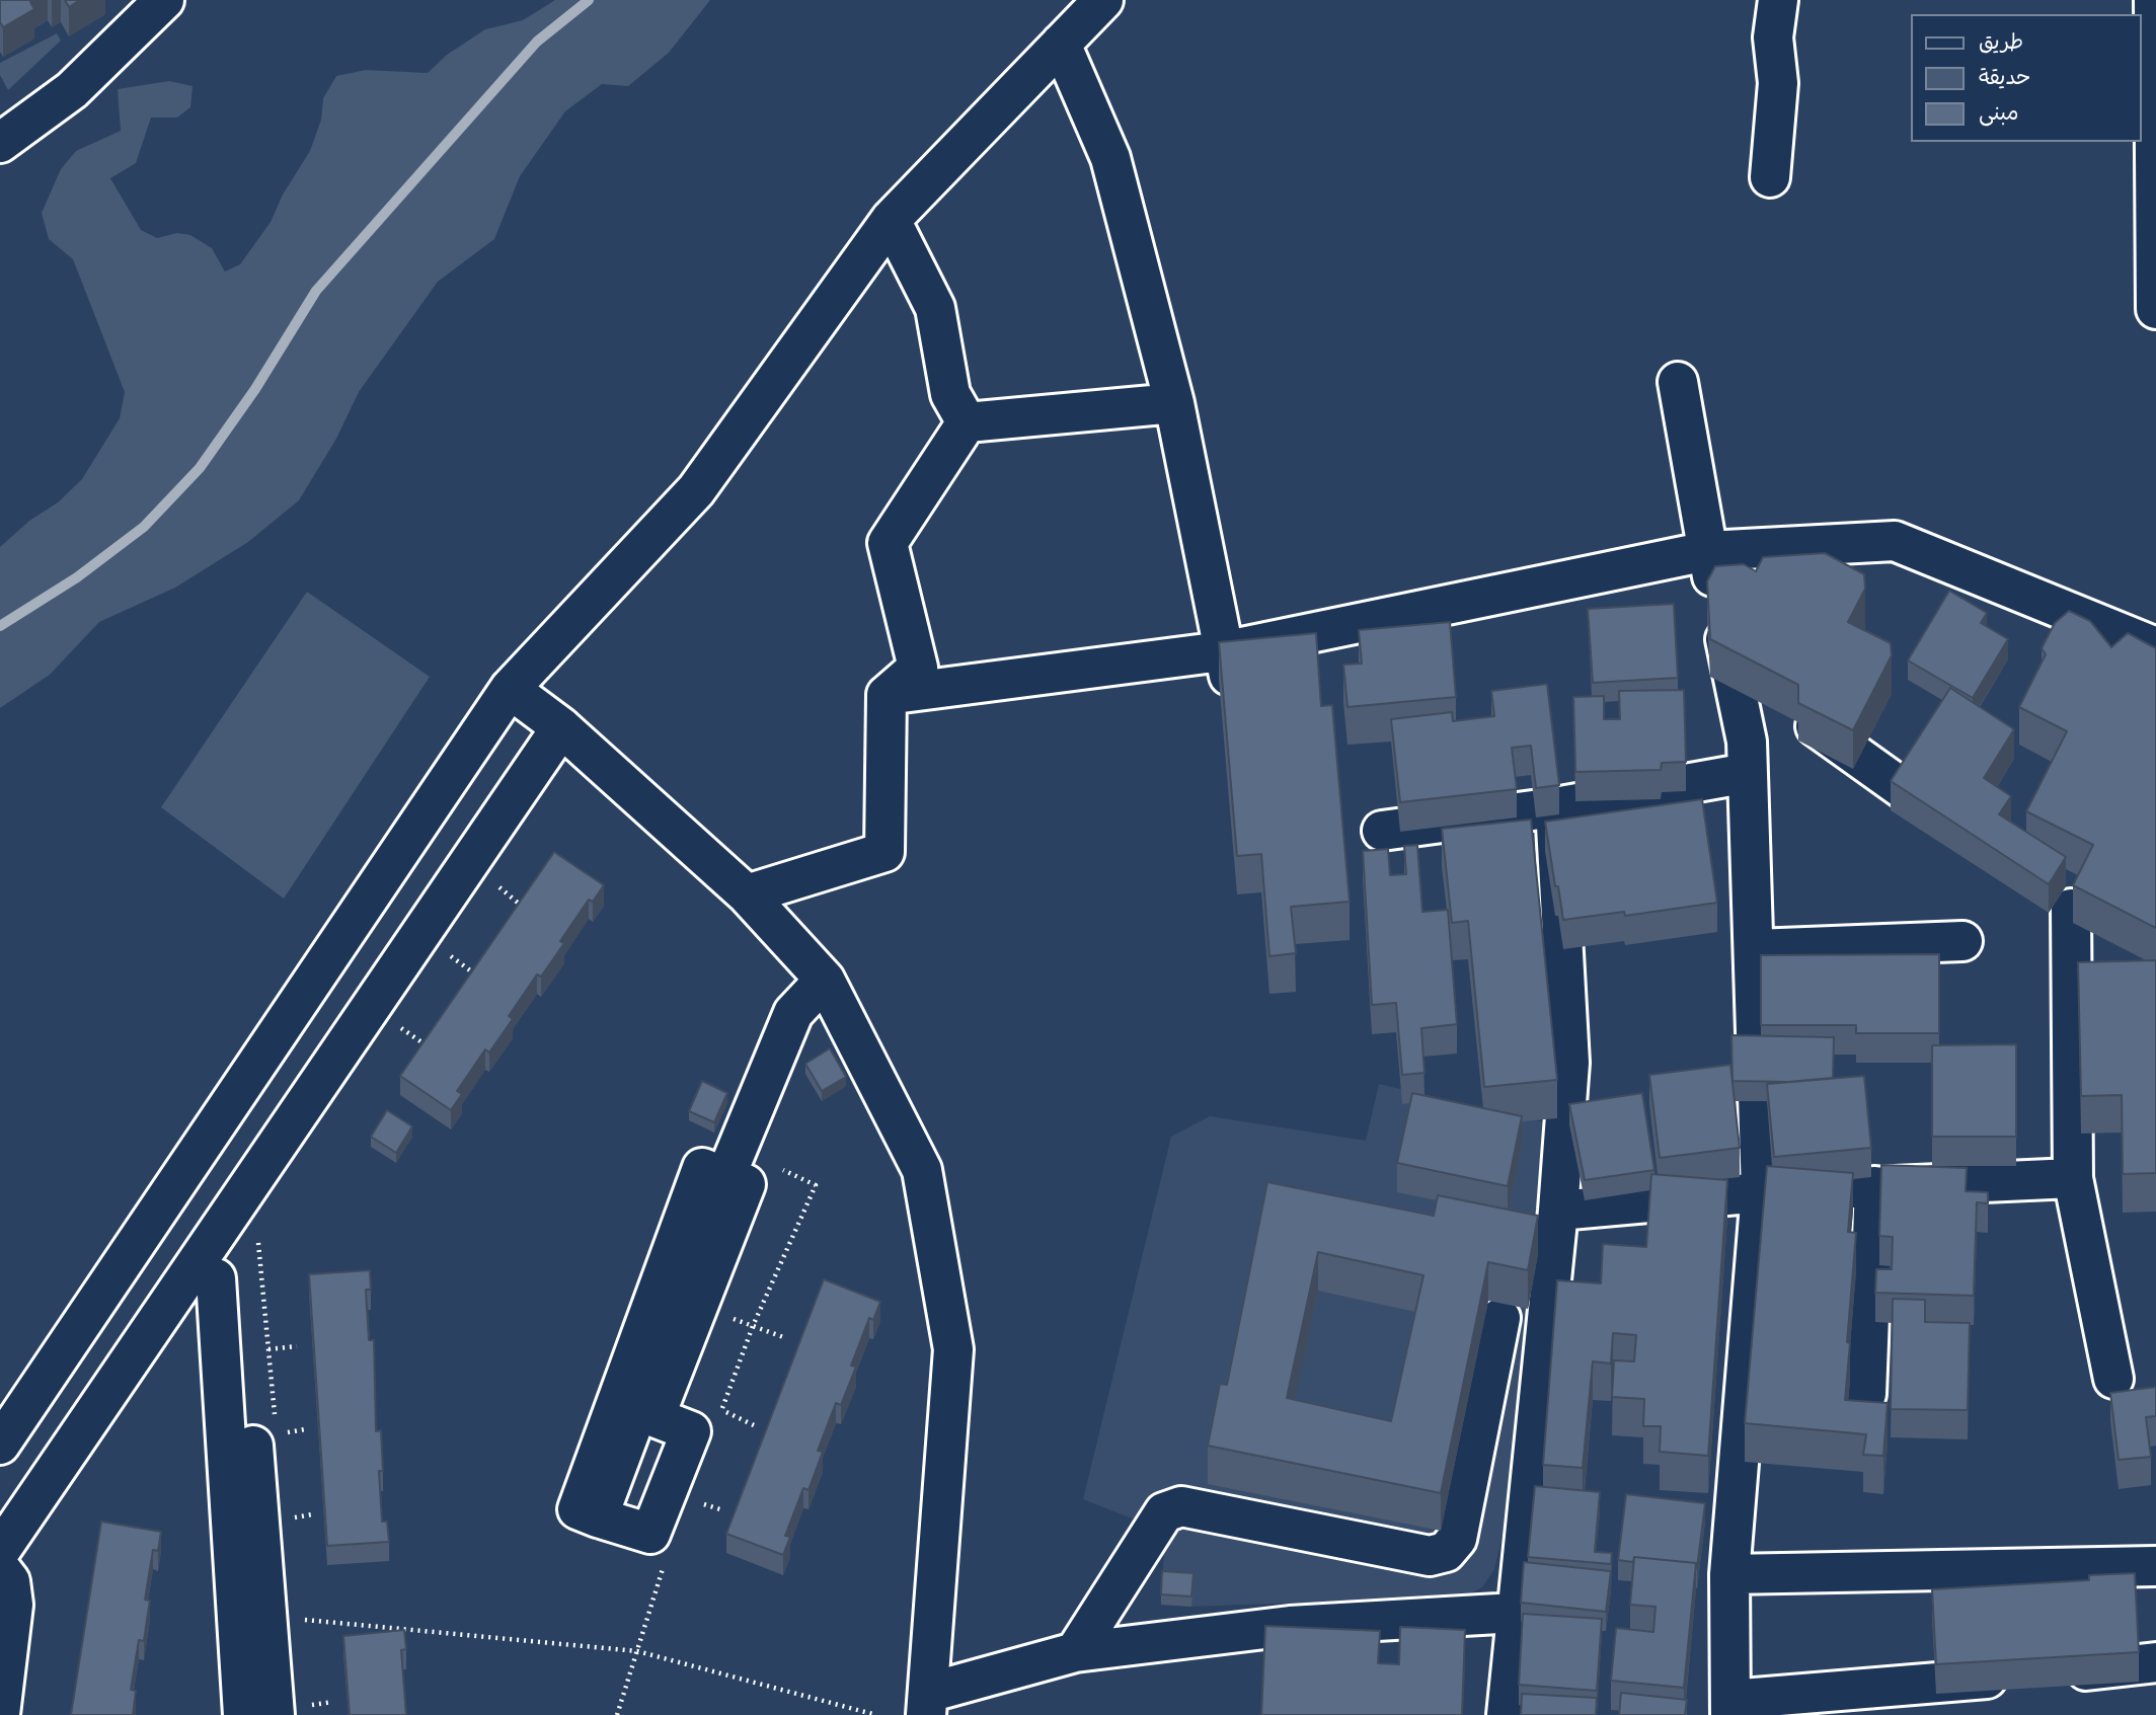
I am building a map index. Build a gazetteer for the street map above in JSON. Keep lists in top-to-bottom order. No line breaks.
{"legend":["طريق","حديقة","مبنى"]}
